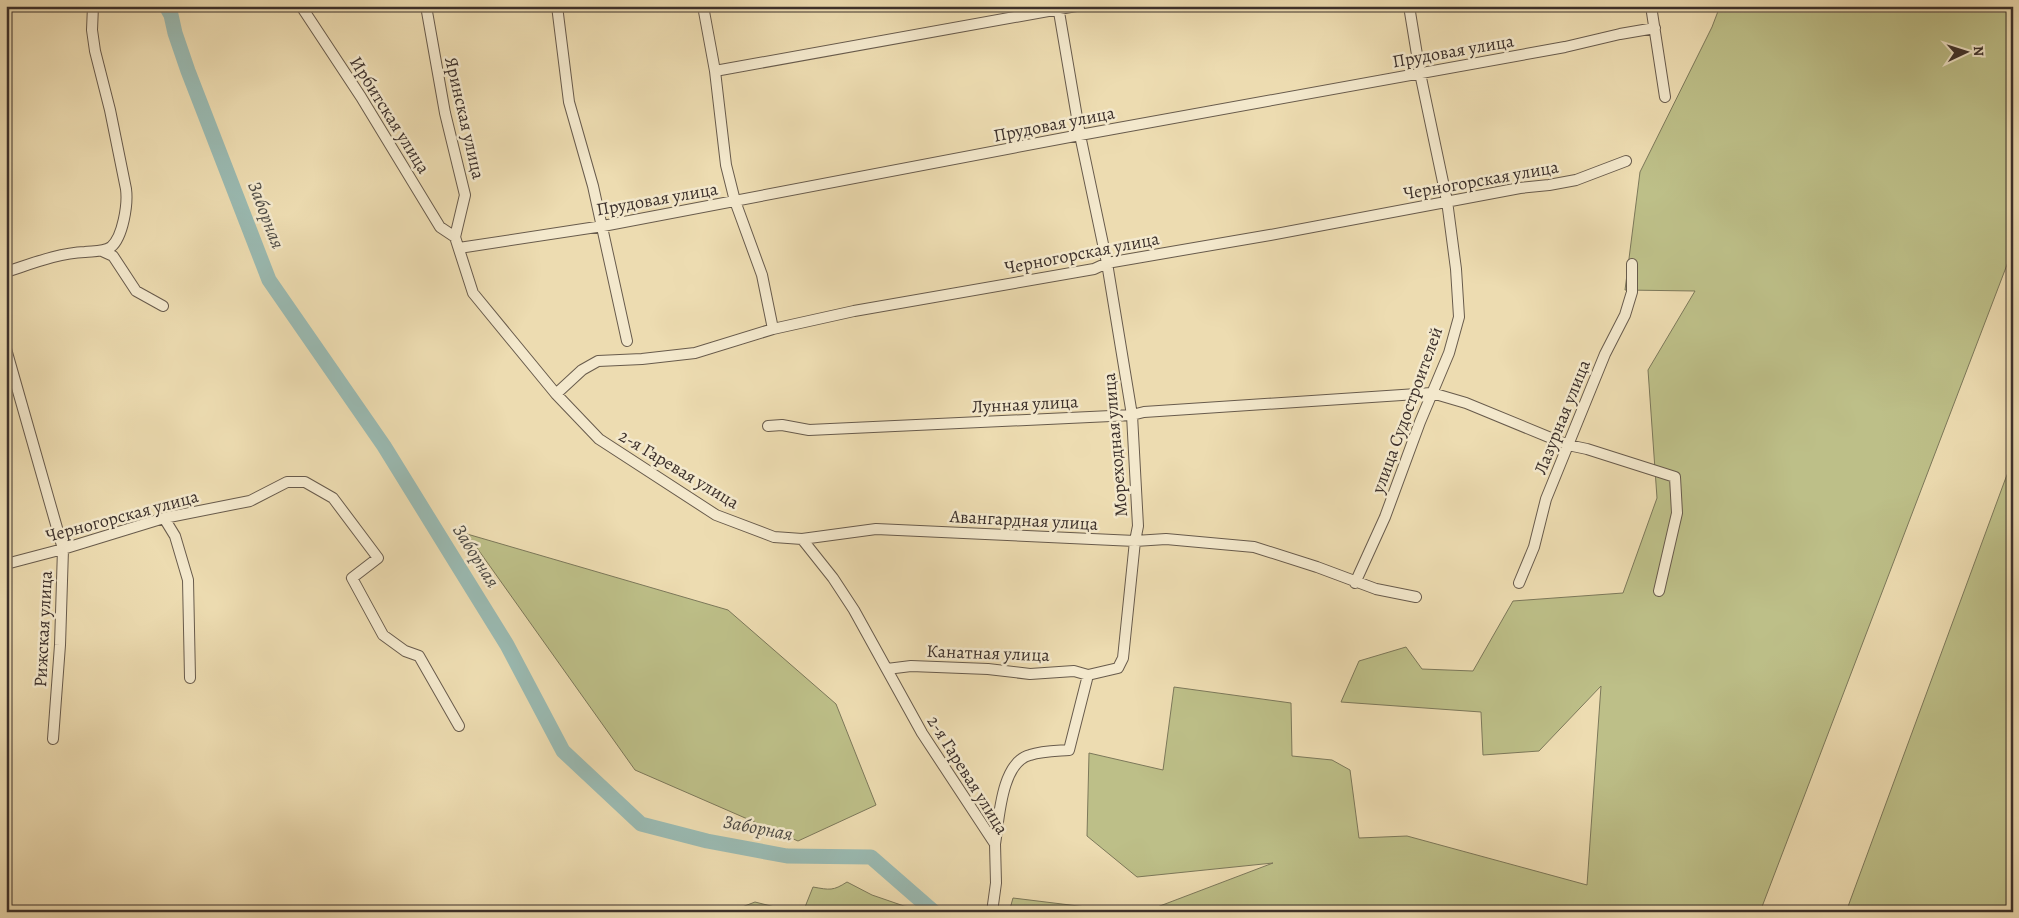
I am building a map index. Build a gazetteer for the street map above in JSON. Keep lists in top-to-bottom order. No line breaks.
{"streets":{"street":["Прудовая улица","Ирбитская улица","Яринская улица","Черногорская улица","Лунная улица","улица Судостроителей","Лазурная улица","Мореходная улица","2-я Гаревая улица","Авангардная улица","Рижская улица","Канатная улица"]},"crossings":[["Прудовая улица","улица Судостроителей"],["Прудовая улица","Мореходная улица"],["Прудовая улица","2-я Гаревая улица"],["Ирбитская улица","Яринская улица"],["Ирбитская улица","2-я Гаревая улица"],["Яринская улица","2-я Гаревая улица"],["Черногорская улица","улица Судостроителей"],["Черногорская улица","Мореходная улица"],["Черногорская улица","2-я Гаревая улица"],["Черногорская улица","Рижская улица"],["Лунная улица","улица Судостроителей"],["Лунная улица","Мореходная улица"],["улица Судостроителей","Авангардная улица"],["Мореходная улица","Авангардная улица"],["Мореходная улица","Канатная улица"],["2-я Гаревая улица","Авангардная улица"],["2-я Гаревая улица","Канатная улица"]],"water":["Заборная"],"north":"right"}
